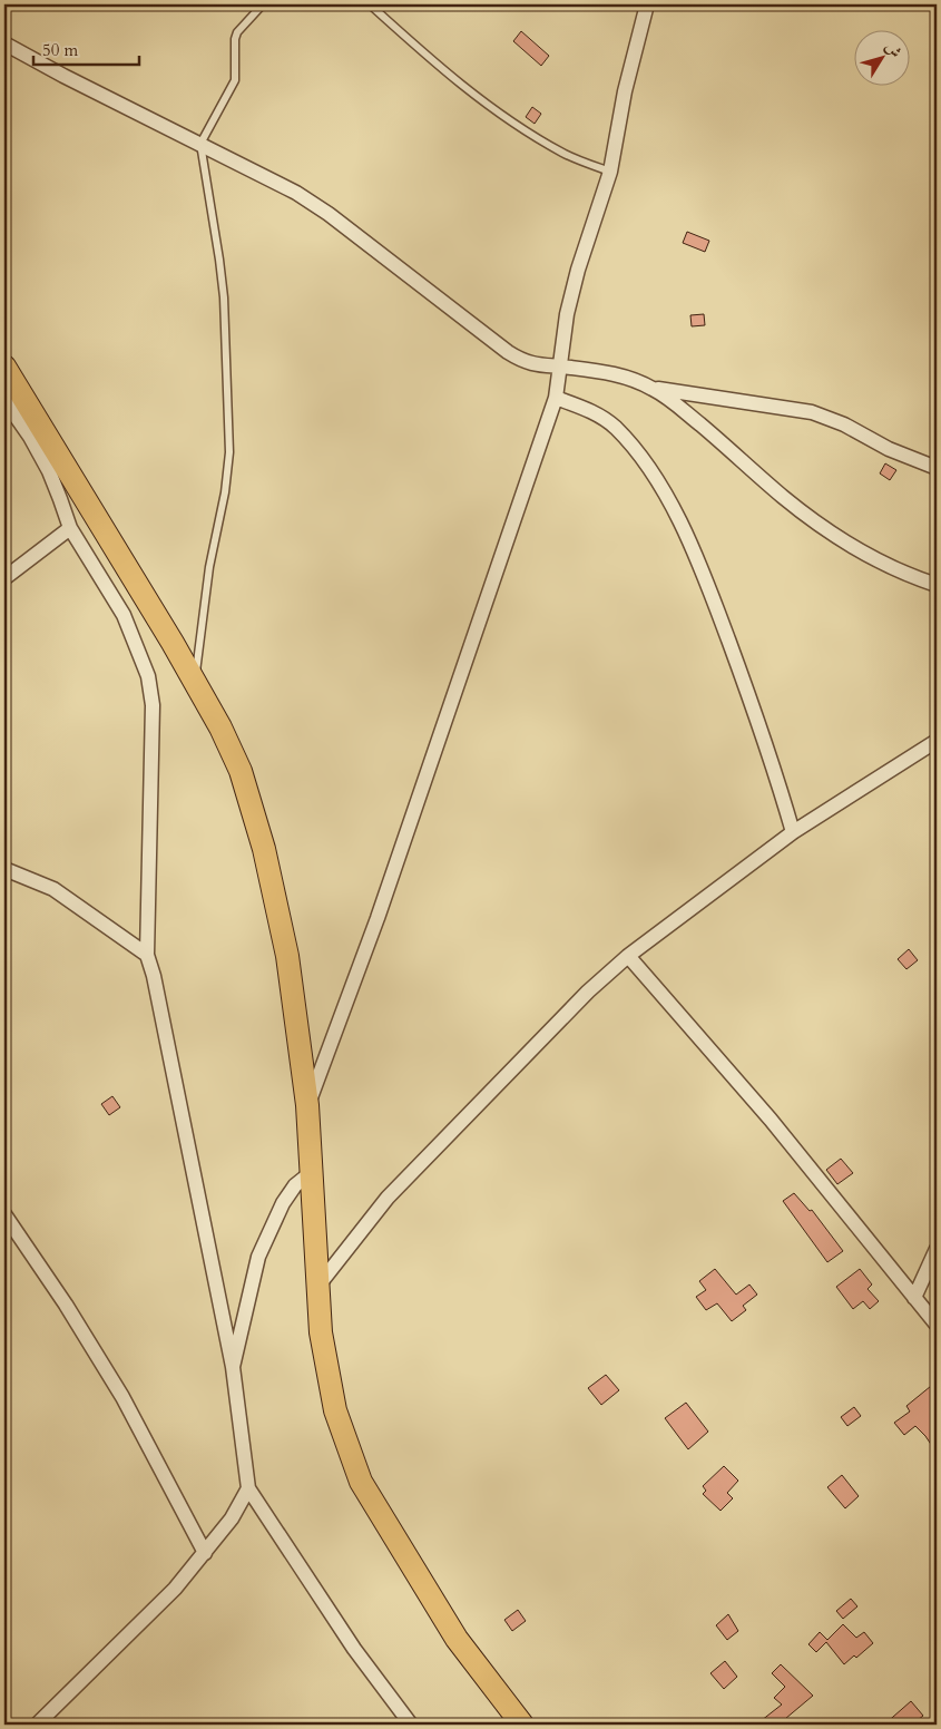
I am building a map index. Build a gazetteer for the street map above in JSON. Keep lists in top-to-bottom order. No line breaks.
{"scale_bar":"50 m","north":"top right"}
